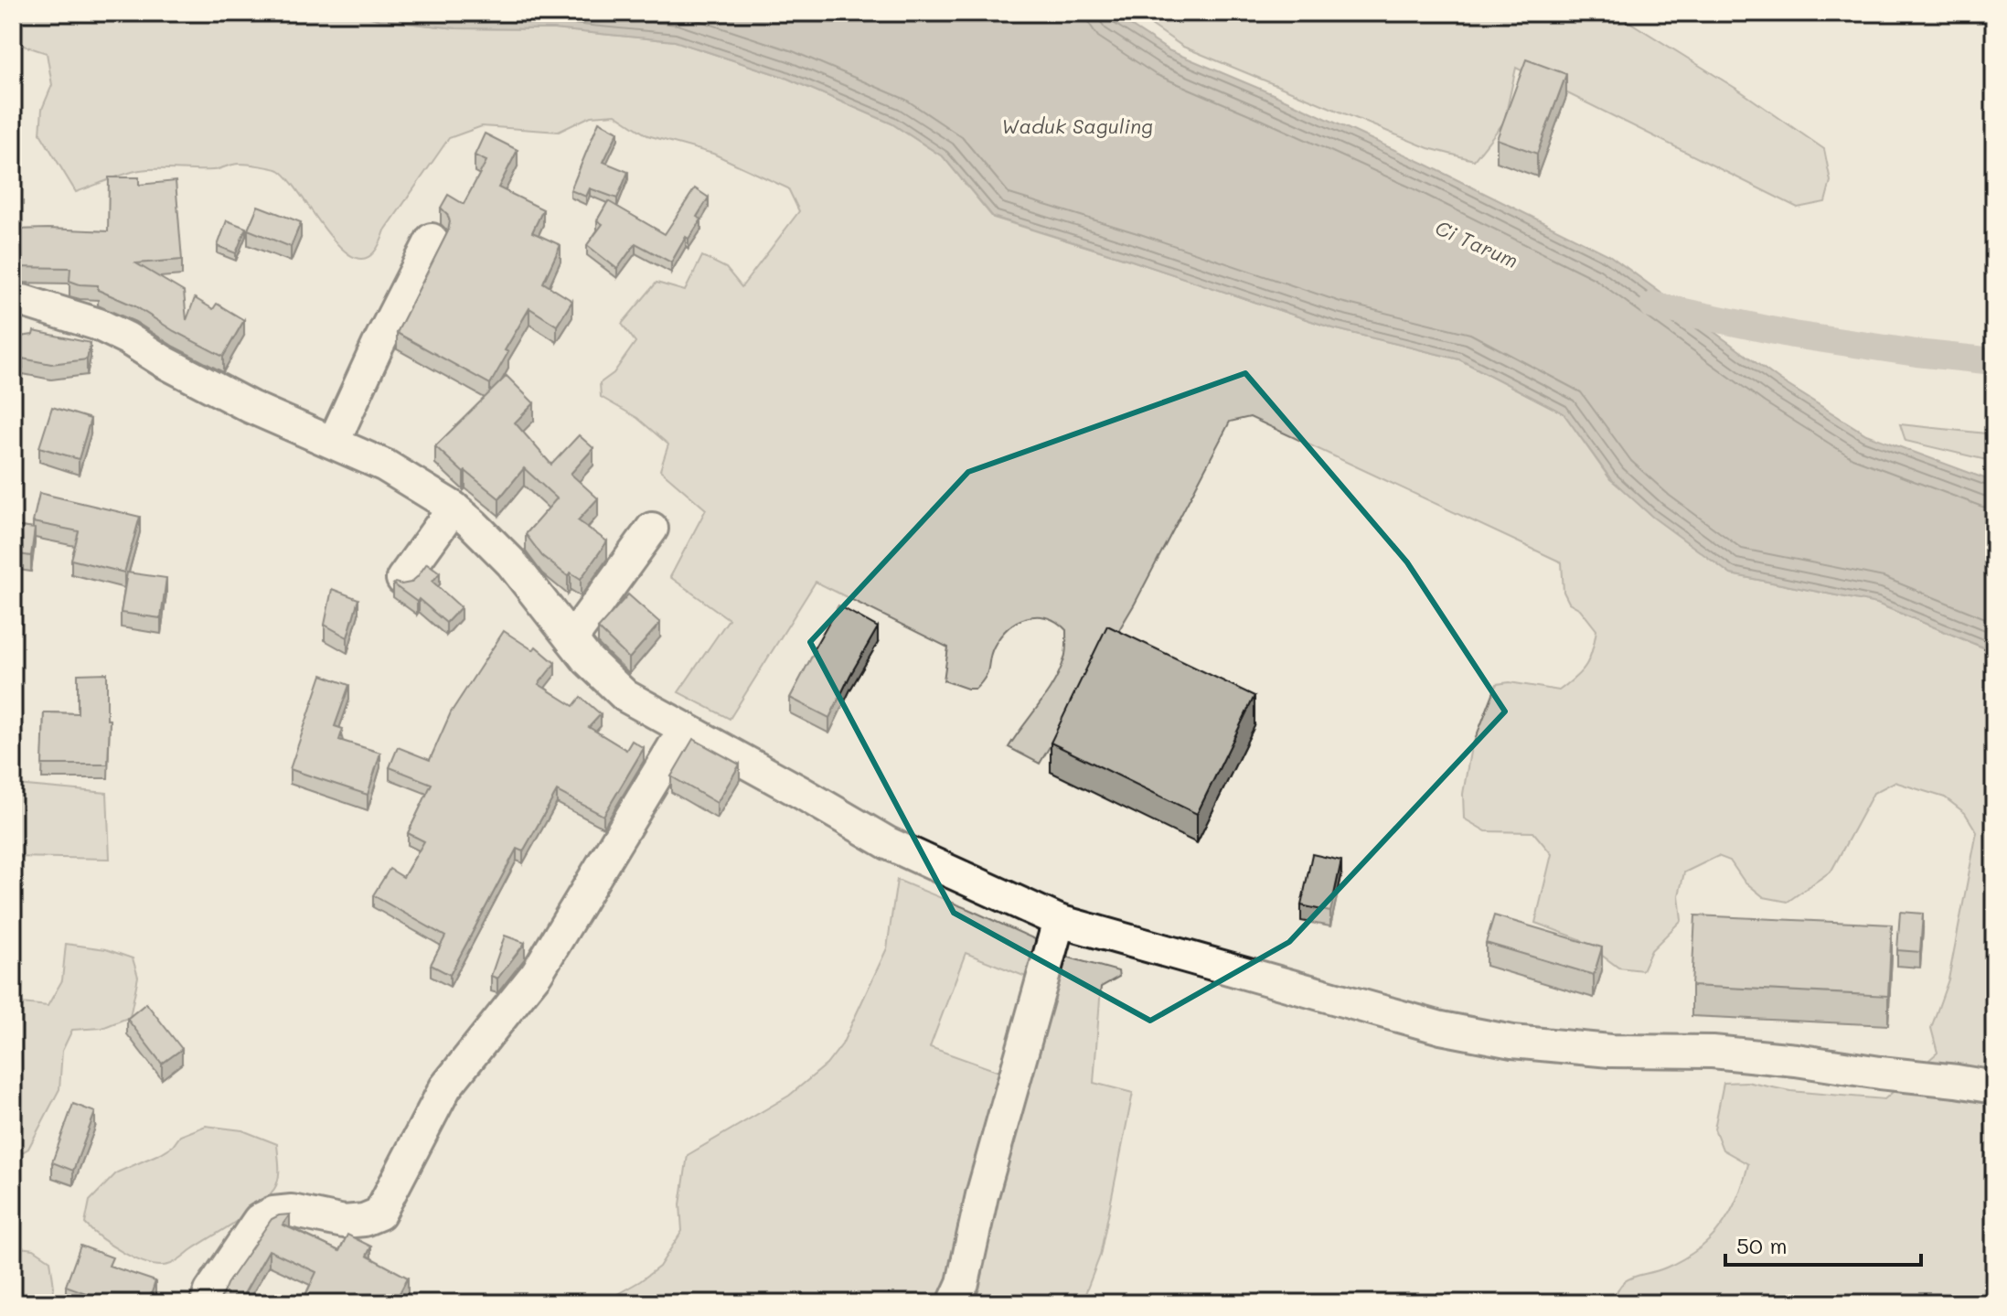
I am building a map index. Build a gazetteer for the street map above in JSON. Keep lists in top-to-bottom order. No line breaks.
{"water":["Waduk Saguling","Ci Tarum"],"scale_bar":"50 m"}
